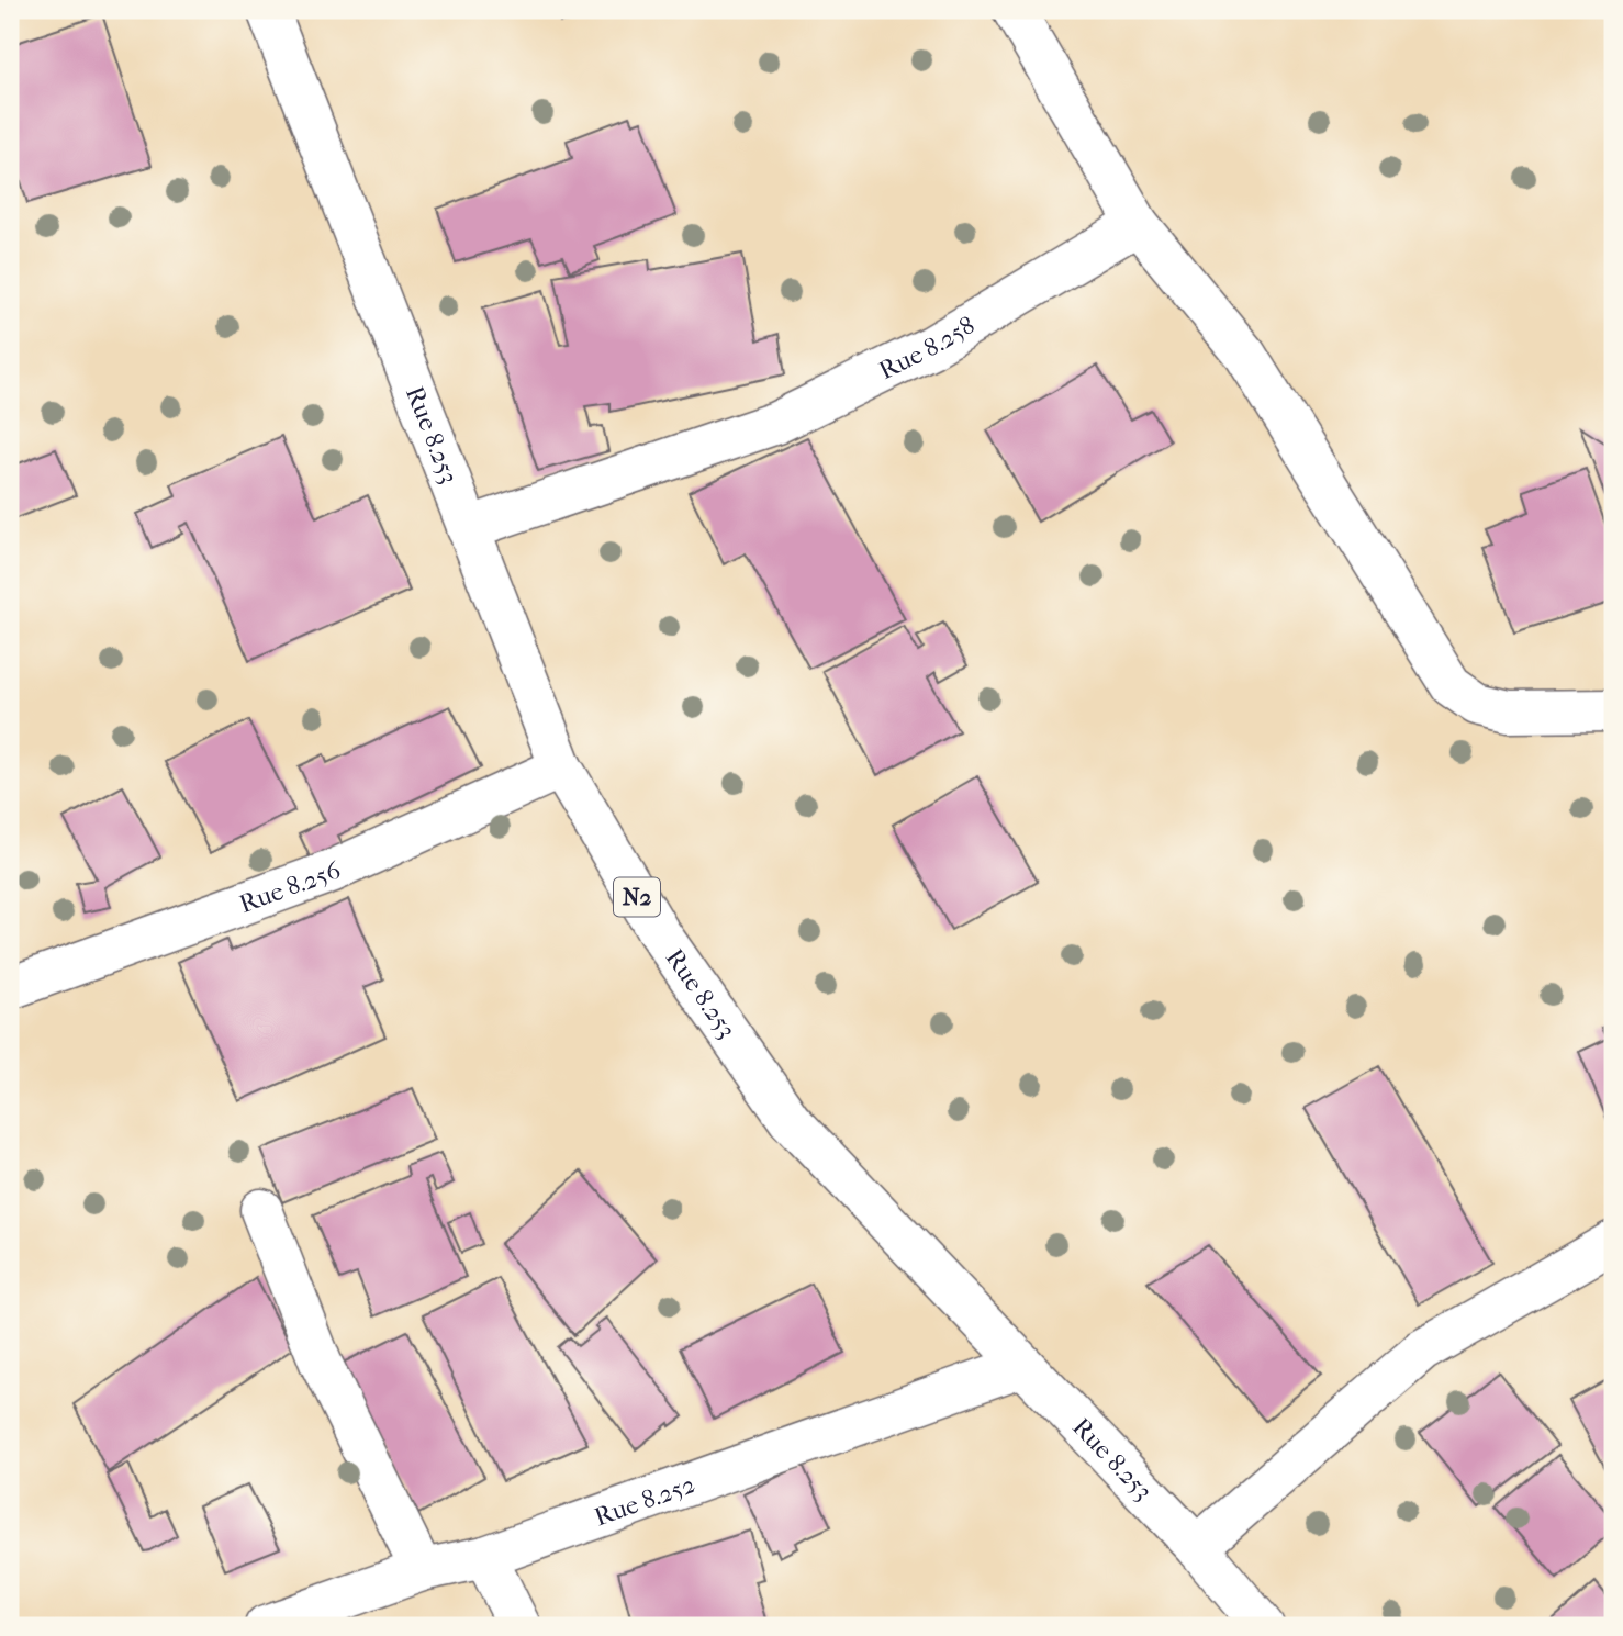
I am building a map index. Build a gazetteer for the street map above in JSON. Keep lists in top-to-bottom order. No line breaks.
{"streets":{"main road":["Rue 8.258","Rue 8.253","Rue 8.256","N2","Rue 8.252"]},"crossings":[["Rue 8.258","Rue 8.253"],["Rue 8.253","Rue 8.256"],["Rue 8.253","Rue 8.252"]]}
